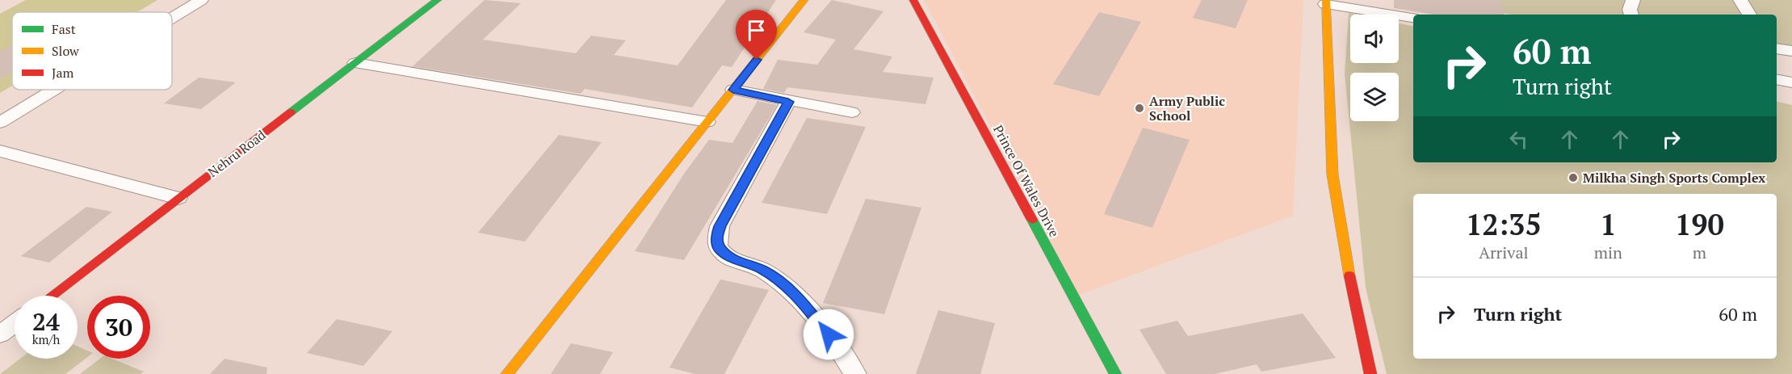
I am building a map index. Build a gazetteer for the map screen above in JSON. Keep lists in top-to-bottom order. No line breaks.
{"streets":{"street":["Nehru Road","Prince Of Wales Drive"]},"places":["Army Public School","Milkha Singh Sports Complex"],"legend":["Fast","Slow","Jam"],"page":{"turn":["60 m","Turn right"],"eta":["12:35","Arrival","1","min","190","m"],"list":[{"name":"Turn right","value":"60 m"}],"speed":"24 km/h","limit":"30"}}
